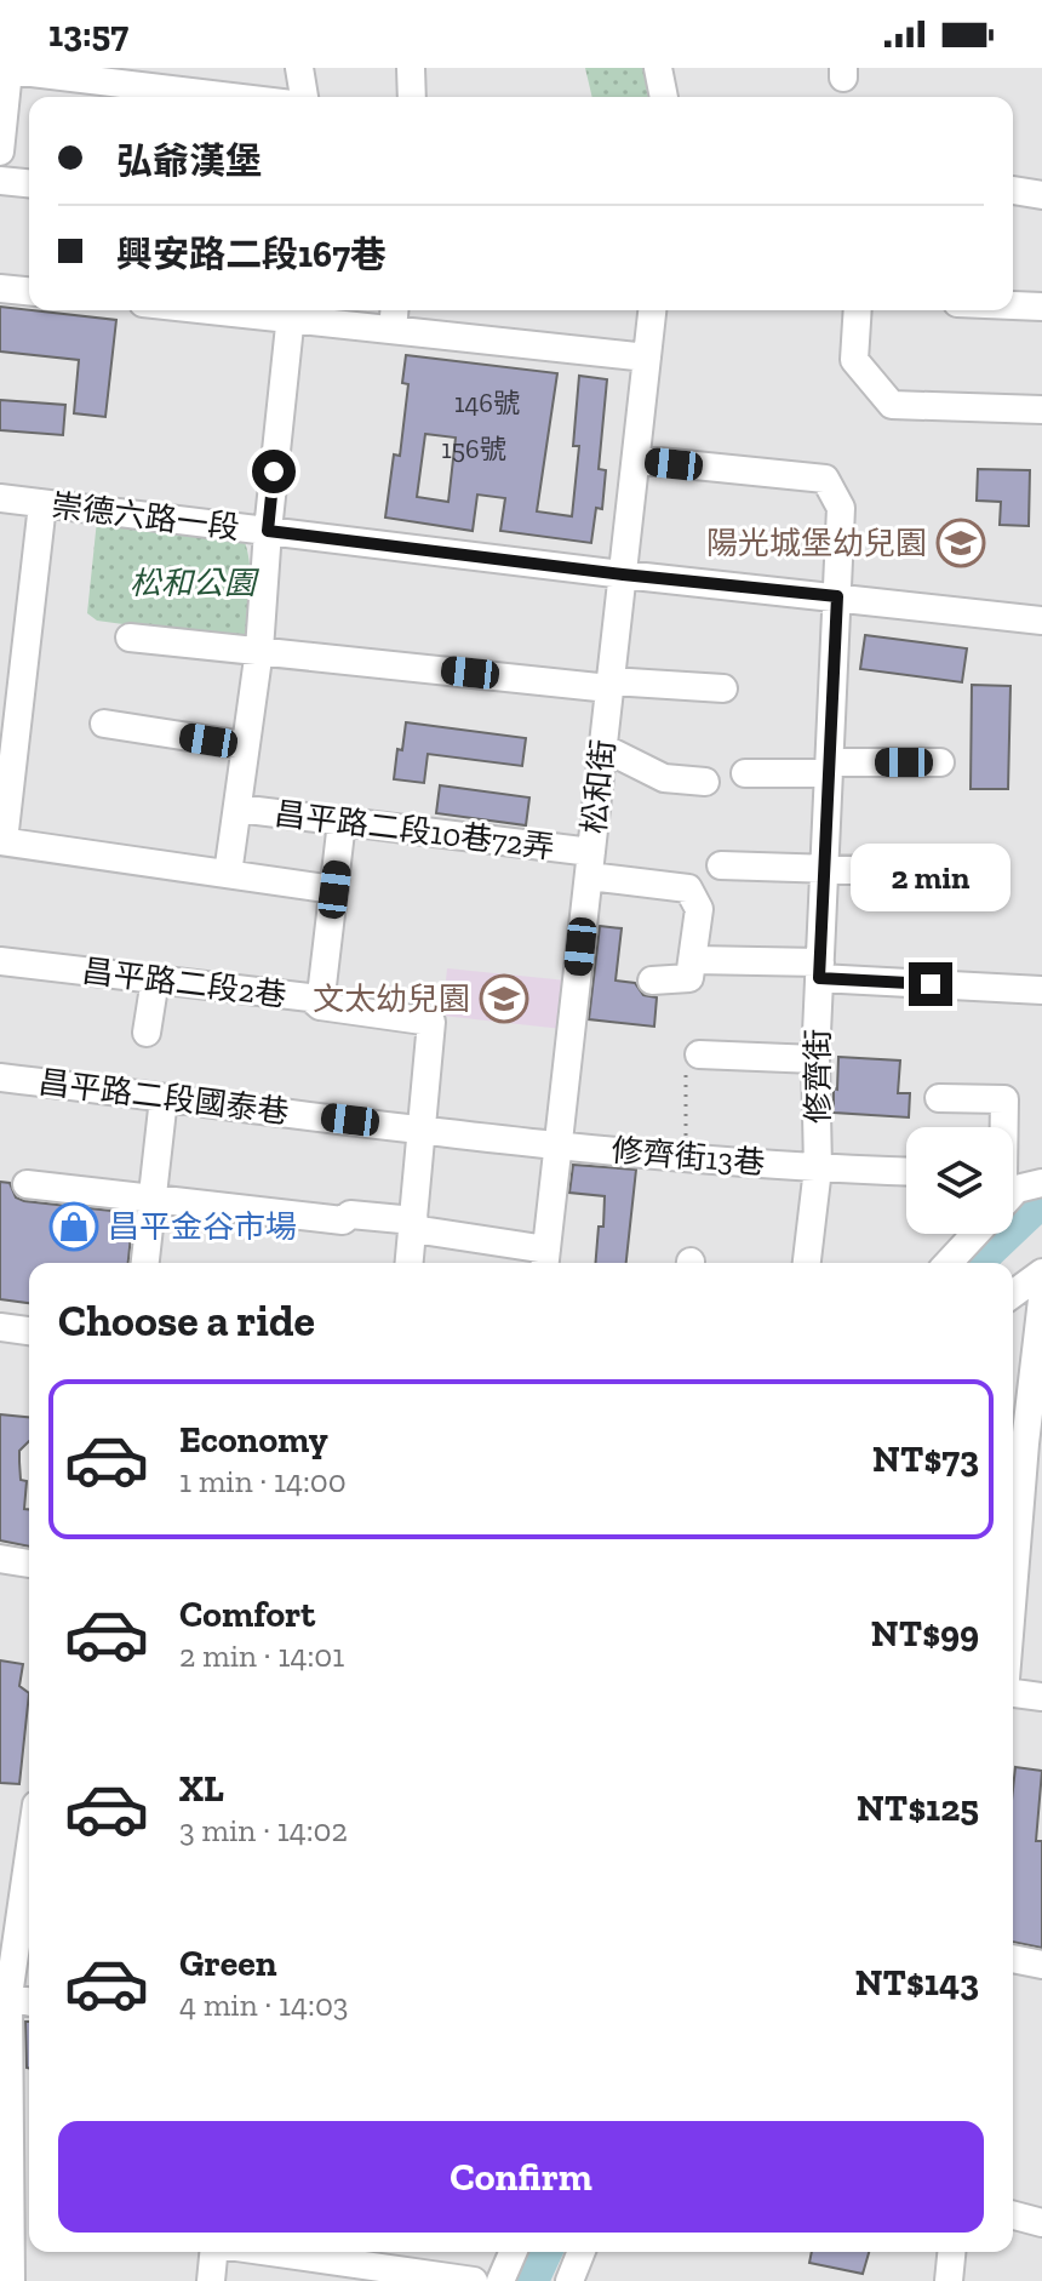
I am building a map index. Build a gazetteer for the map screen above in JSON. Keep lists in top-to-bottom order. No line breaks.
{"streets":{"street":["崇德六路一段","松和街","昌平路二段10巷72弄","昌平路二段2巷","修齊街","昌平路二段國泰巷","修齊街13巷"]},"crossings":[["崇德六路一段","松和街"],["崇德六路一段","修齊街"],["松和街","昌平路二段10巷72弄"],["松和街","修齊街"],["松和街","昌平路二段國泰巷"],["松和街","修齊街13巷"],["昌平路二段2巷","昌平路二段國泰巷"],["修齊街","修齊街13巷"],["昌平路二段國泰巷","修齊街13巷"]],"parks":["松和公園"],"places":{"school or university":["陽光城堡幼兒園","文太幼兒園"],"shop":["昌平金谷市場"]},"house_numbers":["146號","156號"],"page":{"status":"13:57","banner":["弘爺漢堡","興安路二段167巷"],"bubble":"2 min","heading":"Choose a ride","list":[{"name":"Economy","note":"1 min · 14:00","value":"NT$73"},{"name":"Comfort","note":"2 min · 14:01","value":"NT$99"},{"name":"XL","note":"3 min · 14:02","value":"NT$125"},{"name":"Green","note":"4 min · 14:03","value":"NT$143"}],"buttons":"Confirm"}}
